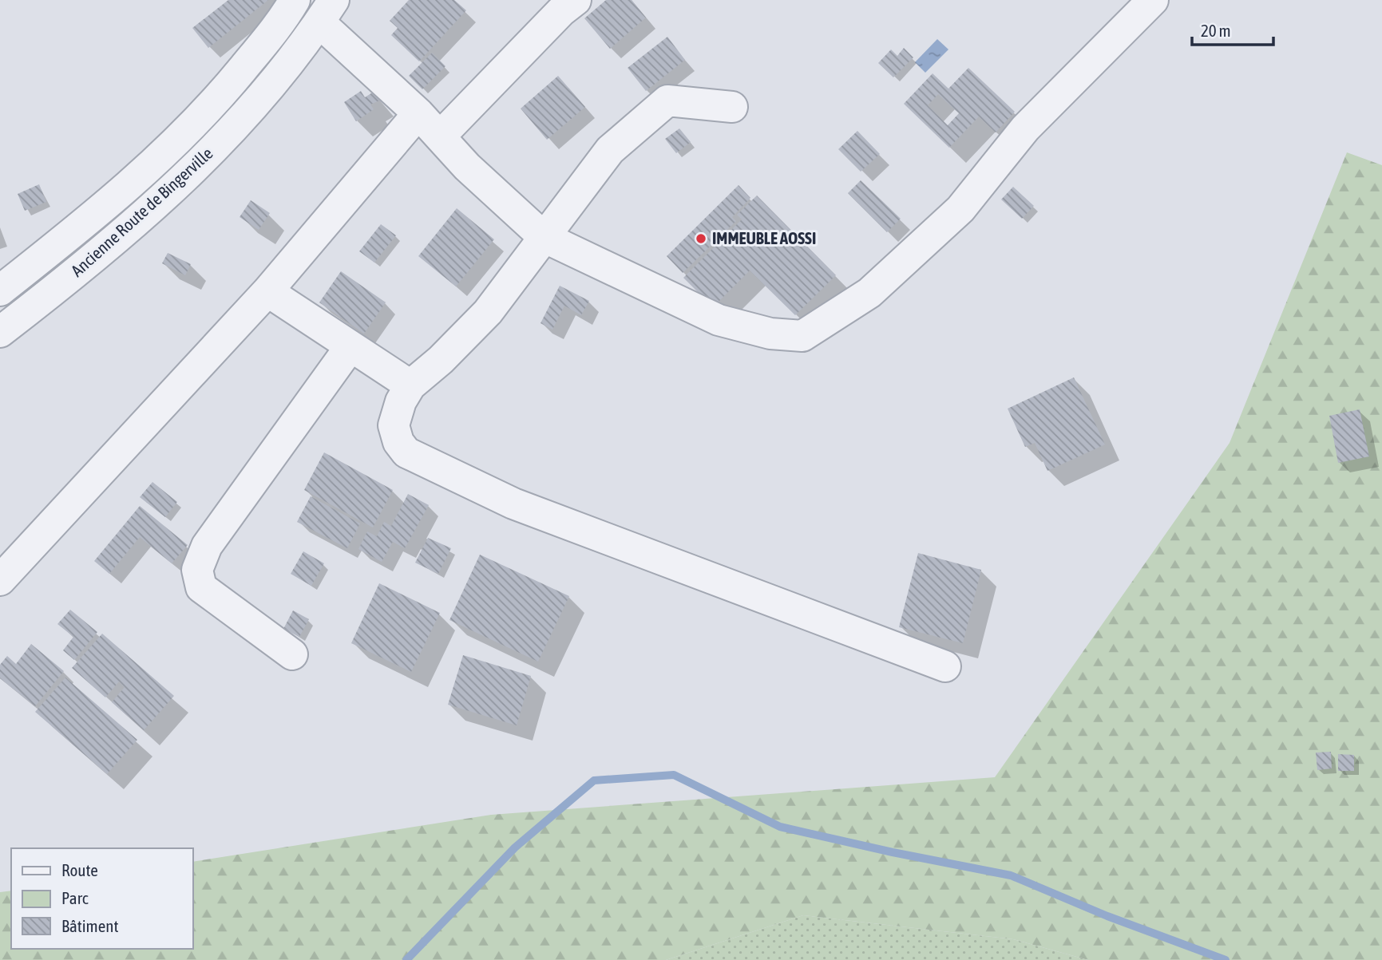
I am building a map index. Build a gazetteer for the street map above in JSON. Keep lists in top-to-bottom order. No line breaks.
{"streets":{"street":["Ancienne Route de Bingerville"]},"places":["IMMEUBLE AOSSI"],"legend":["Route","Parc","Bâtiment"],"scale_bar":"20 m"}
